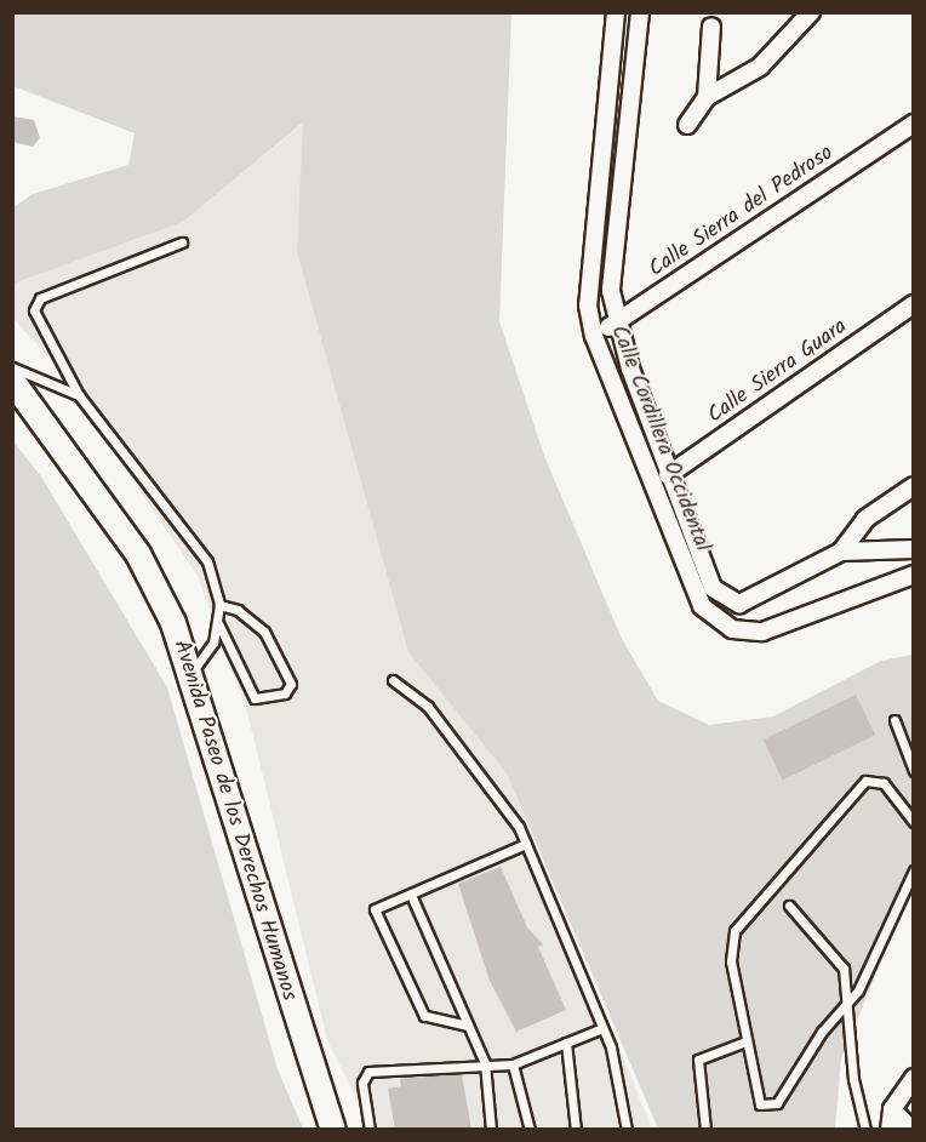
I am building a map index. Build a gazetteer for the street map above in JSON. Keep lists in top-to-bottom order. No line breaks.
{"streets":{"main road":["Avenida Paseo de los Derechos Humanos"],"street":["Calle Sierra del Pedroso","Calle Sierra Guara","Calle Cordillera Occidental"]},"crossings":[["Calle Sierra del Pedroso","Calle Cordillera Occidental"],["Calle Sierra Guara","Calle Cordillera Occidental"]]}
